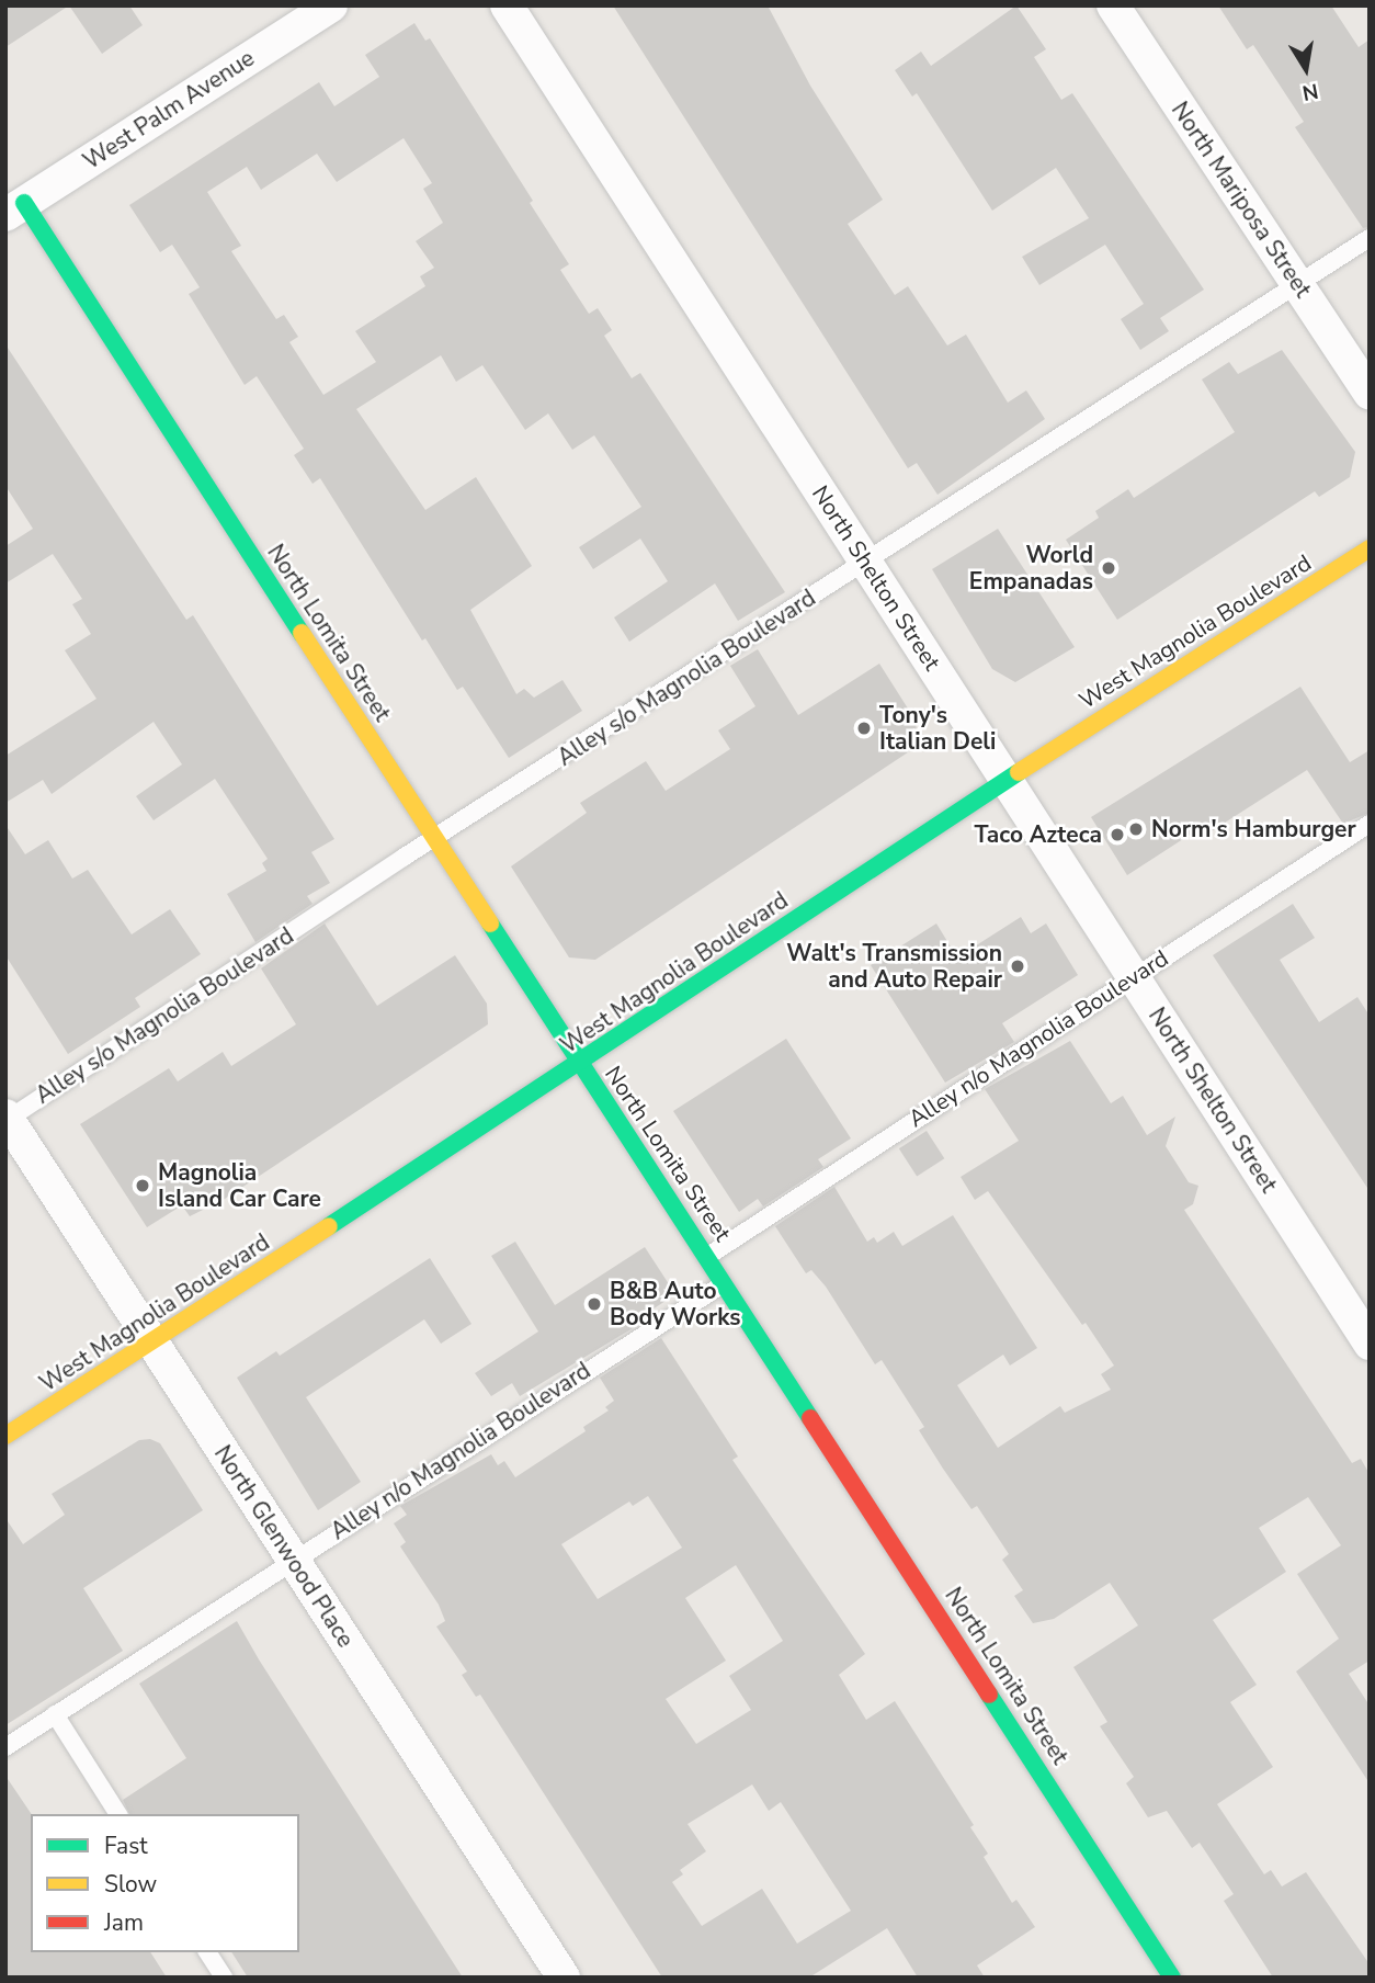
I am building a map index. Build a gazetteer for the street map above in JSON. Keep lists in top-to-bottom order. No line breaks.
{"streets":{"street":["West Palm Avenue","North Mariposa Street","North Shelton Street","West Magnolia Boulevard","North Lomita Street","North Glenwood Place"],"lane":["Alley s/o Magnolia Boulevard","Alley n/o Magnolia Boulevard"]},"crossings":[["West Palm Avenue","North Lomita Street"],["North Mariposa Street","Alley s/o Magnolia Boulevard"],["North Shelton Street","West Magnolia Boulevard"],["North Shelton Street","Alley s/o Magnolia Boulevard"],["North Shelton Street","Alley n/o Magnolia Boulevard"],["West Magnolia Boulevard","North Lomita Street"],["West Magnolia Boulevard","North Glenwood Place"],["North Lomita Street","Alley s/o Magnolia Boulevard"],["North Lomita Street","Alley n/o Magnolia Boulevard"],["Alley s/o Magnolia Boulevard","North Glenwood Place"],["Alley n/o Magnolia Boulevard","North Glenwood Place"]],"places":["World Empanadas","Tony's Italian Deli","Norm's Hamburger","Taco Azteca","Walt's Transmission and Auto Repair","Magnolia Island Car Care","B&B Auto Body Works"],"legend":["Fast","Slow","Jam"],"north":"bottom"}
